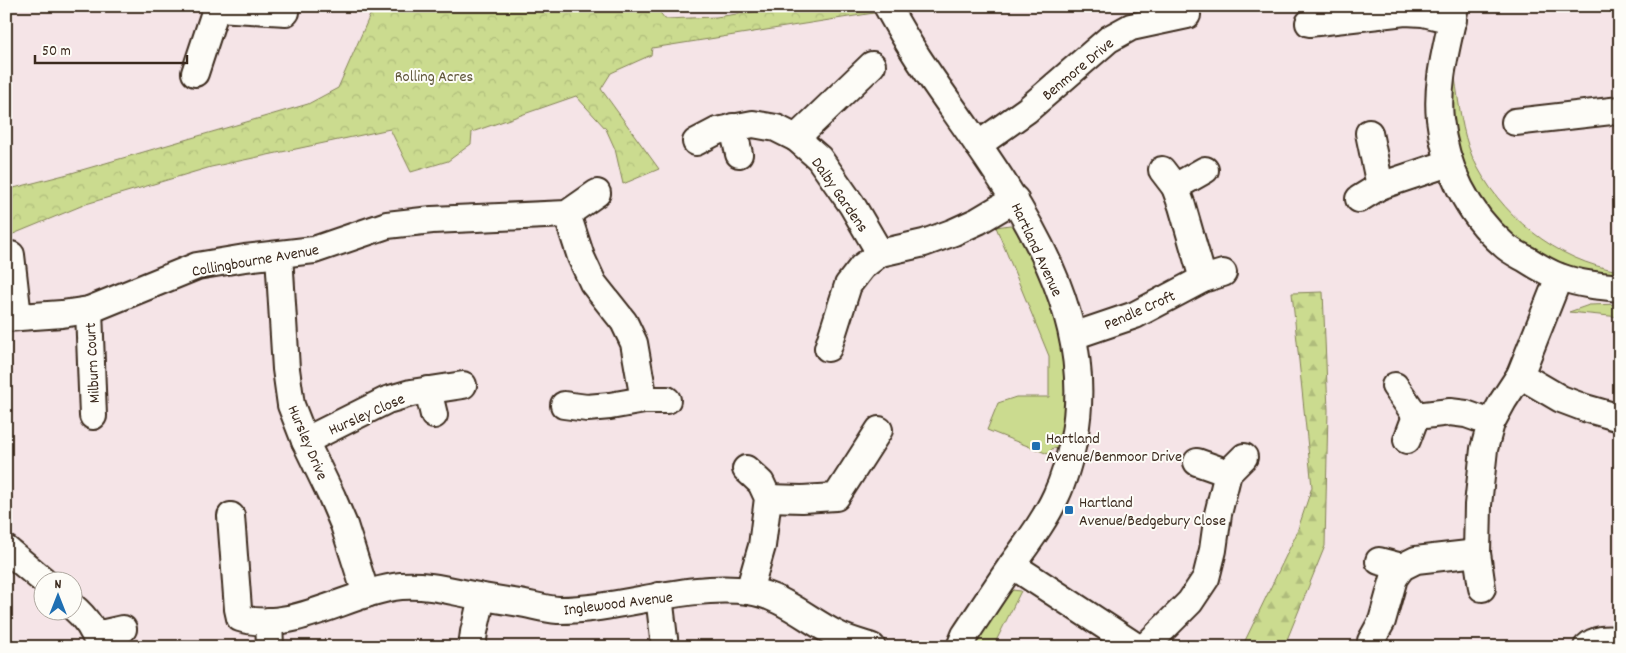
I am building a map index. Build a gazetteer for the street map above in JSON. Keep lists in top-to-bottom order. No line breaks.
{"streets":{"street":["Benmore Drive","Dalby Gardens","Hartland Avenue","Collingbourne Avenue","Pendle Croft","Milburn Court","Hursley Close","Hursley Drive","Inglewood Avenue"]},"crossings":[["Benmore Drive","Hartland Avenue"],["Hartland Avenue","Pendle Croft"],["Collingbourne Avenue","Milburn Court"],["Collingbourne Avenue","Hursley Drive"],["Hursley Close","Hursley Drive"],["Hursley Drive","Inglewood Avenue"]],"parks":["Rolling Acres"],"places":{"transit":["Hartland Avenue/Benmoor Drive","Hartland Avenue/Bedgebury Close"]},"scale_bar":"50 m","north":"top"}
